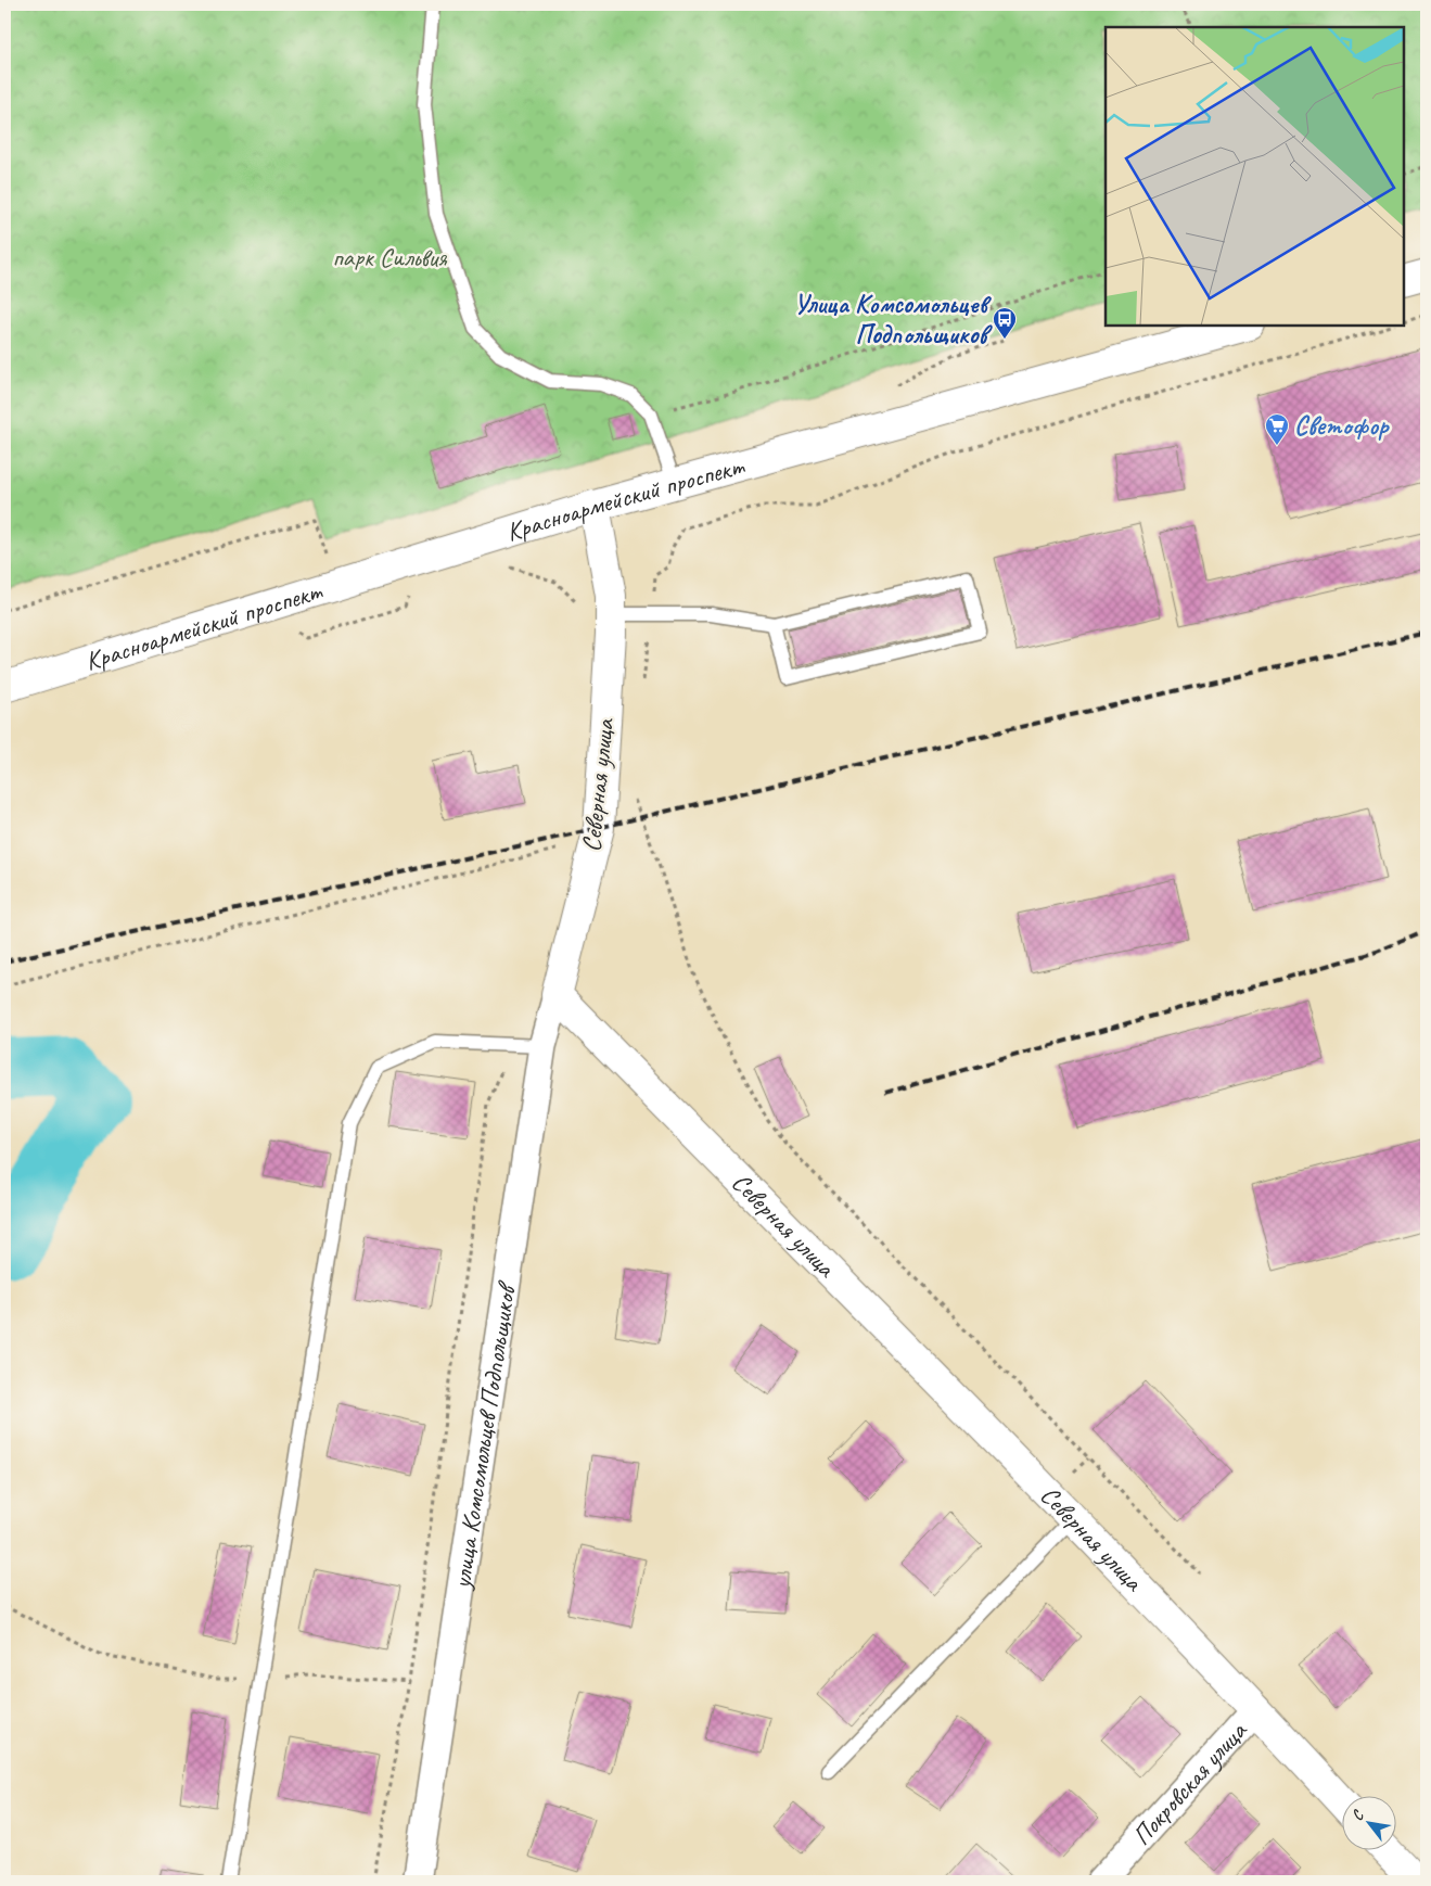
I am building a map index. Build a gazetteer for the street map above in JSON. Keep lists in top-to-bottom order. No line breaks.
{"streets":{"street":["Красноармейский проспект","Северная улица","улица Комсомольцев Подпольщиков","Покровская улица"]},"crossings":[["Красноармейский проспект","Северная улица"],["Северная улица","улица Комсомольцев Подпольщиков"],["Северная улица","Покровская улица"]],"parks":["парк Сильвия"],"places":{"bus stop":["Улица Комсомольцев Подпольщиков"],"supermarket":["Светофор"]},"north":"top left"}
